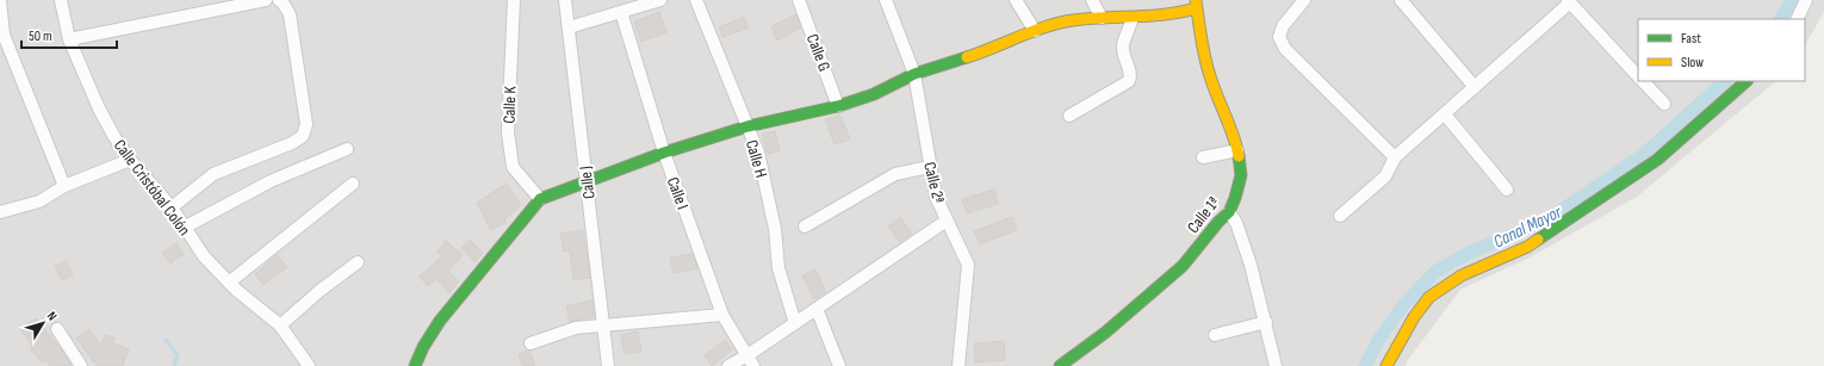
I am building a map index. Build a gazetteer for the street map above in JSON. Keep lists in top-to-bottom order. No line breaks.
{"streets":{"street":["Calle G","Calle K","Calle H","Calle J","Calle 2ª","Calle Cristóbal Colón","Calle I","Calle 1ª"]},"water":["Canal Mayor"],"legend":["Fast","Slow"],"scale_bar":"50 m","north":"top right"}
